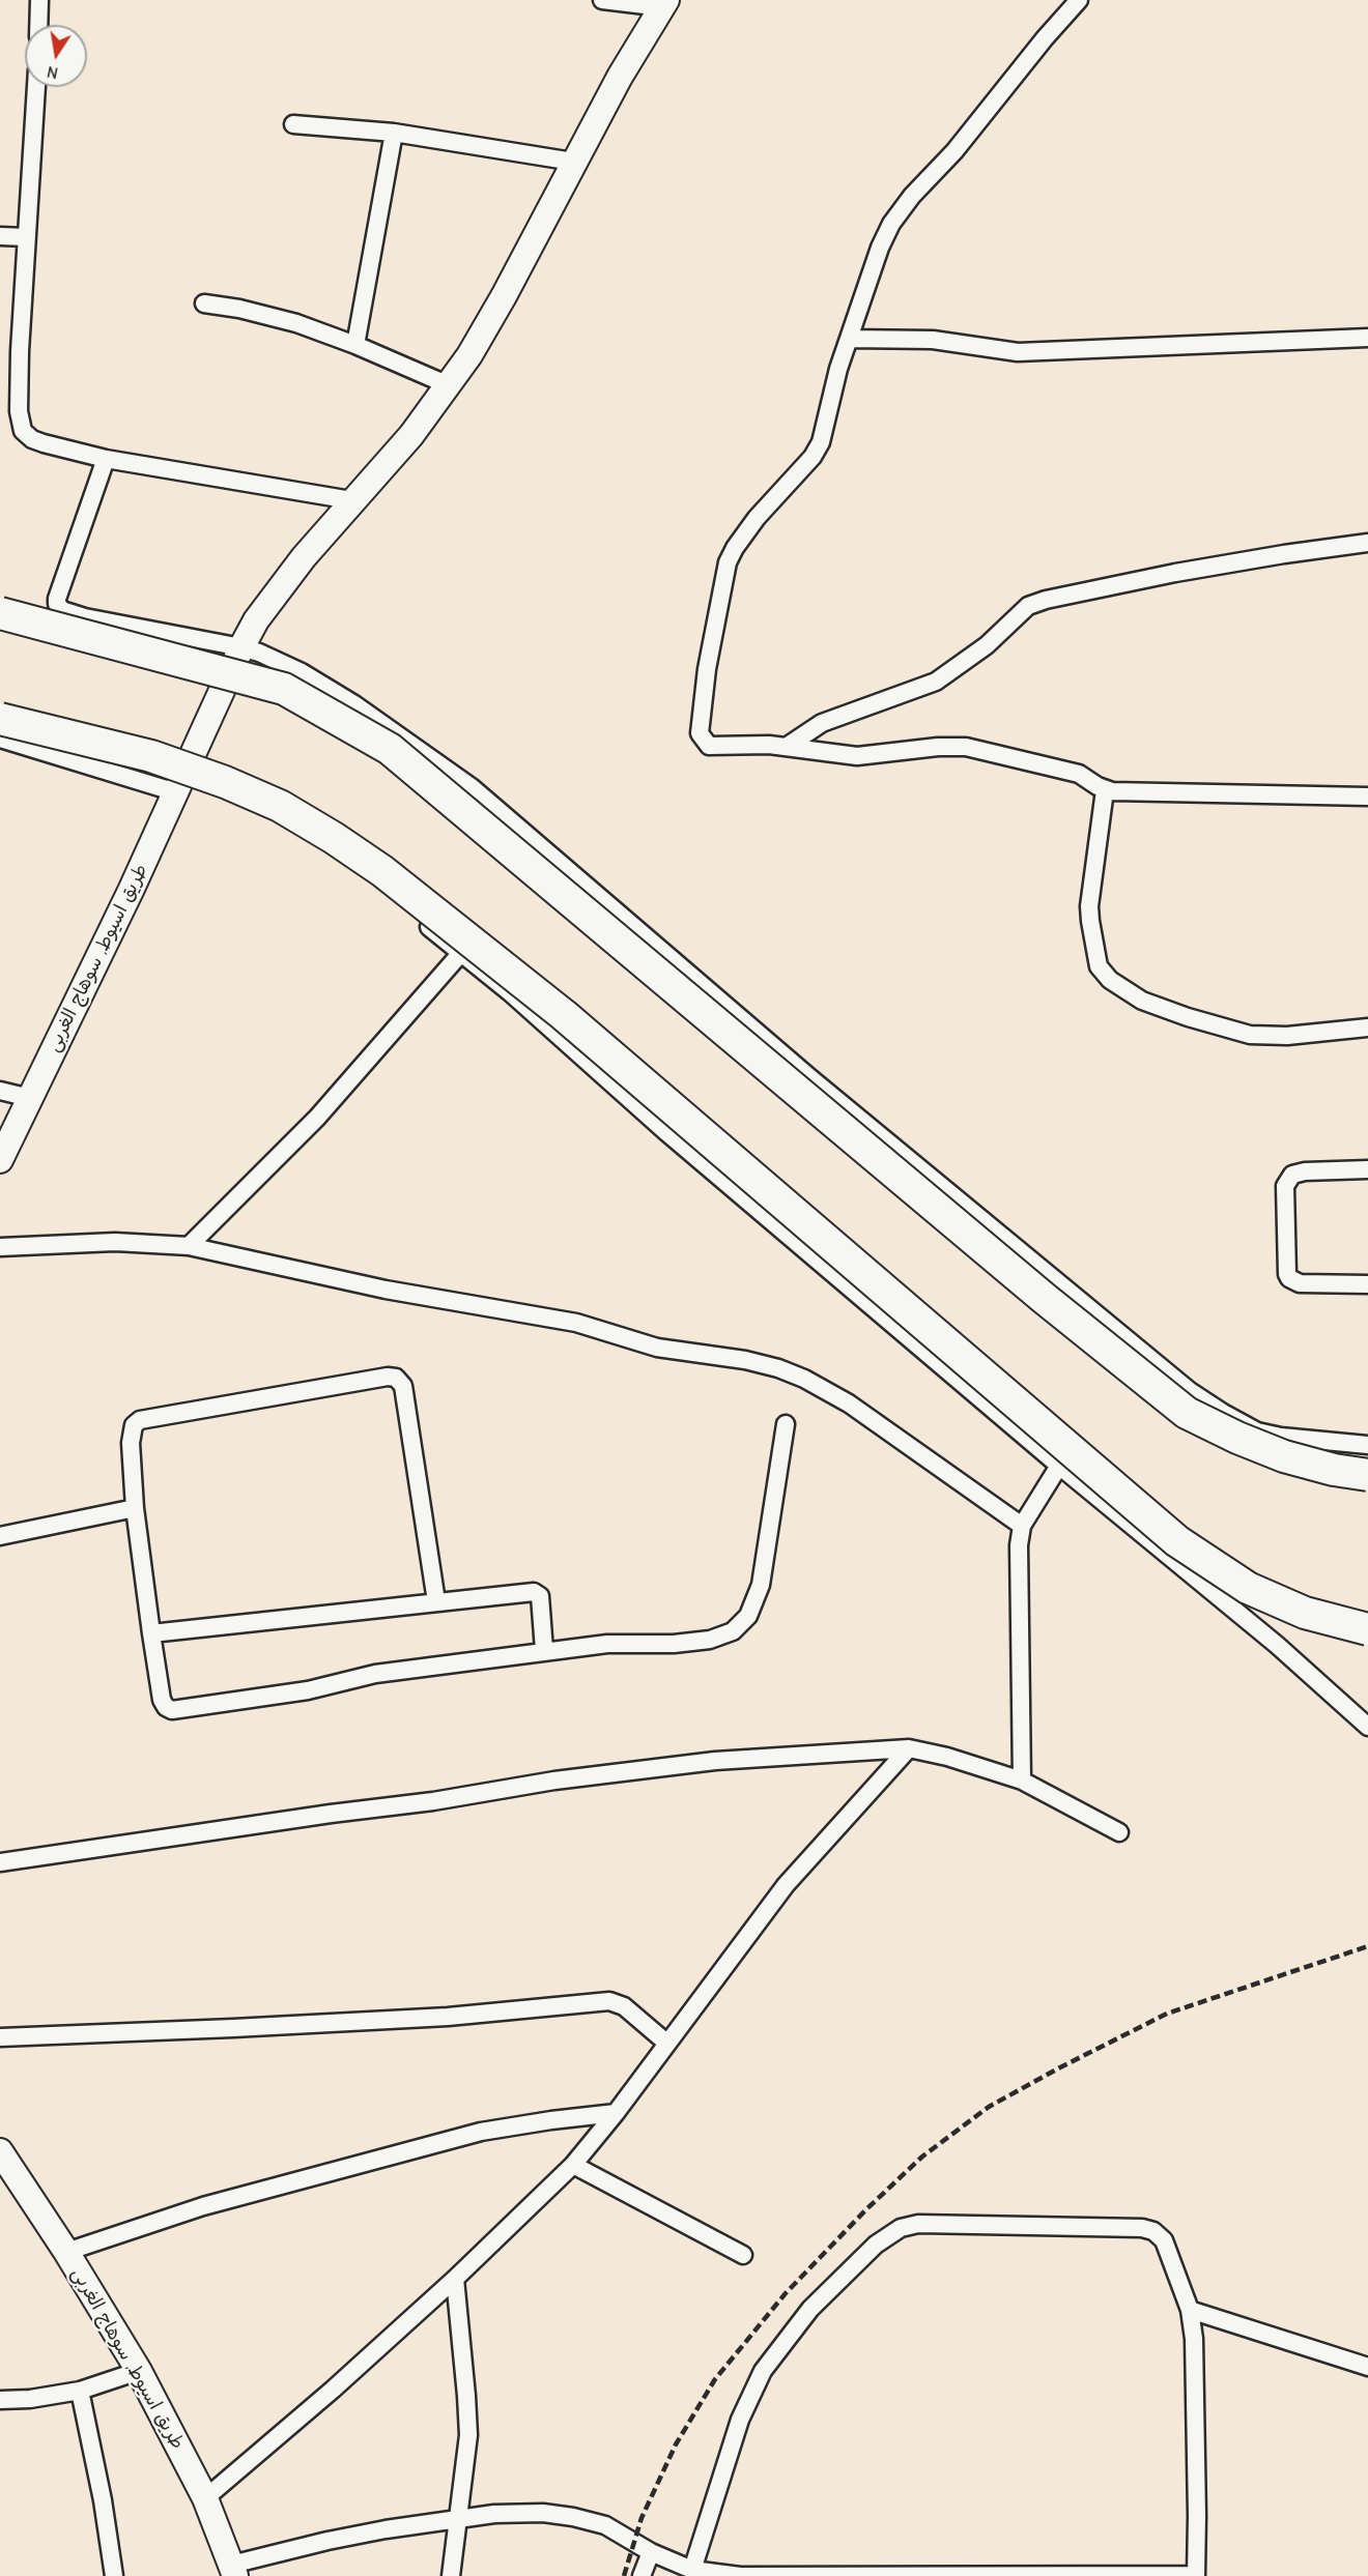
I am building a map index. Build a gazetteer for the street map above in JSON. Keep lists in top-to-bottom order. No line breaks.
{"streets":{"main road":["طريق اسيوط, سوهاج الغربى"]},"north":"bottom"}
